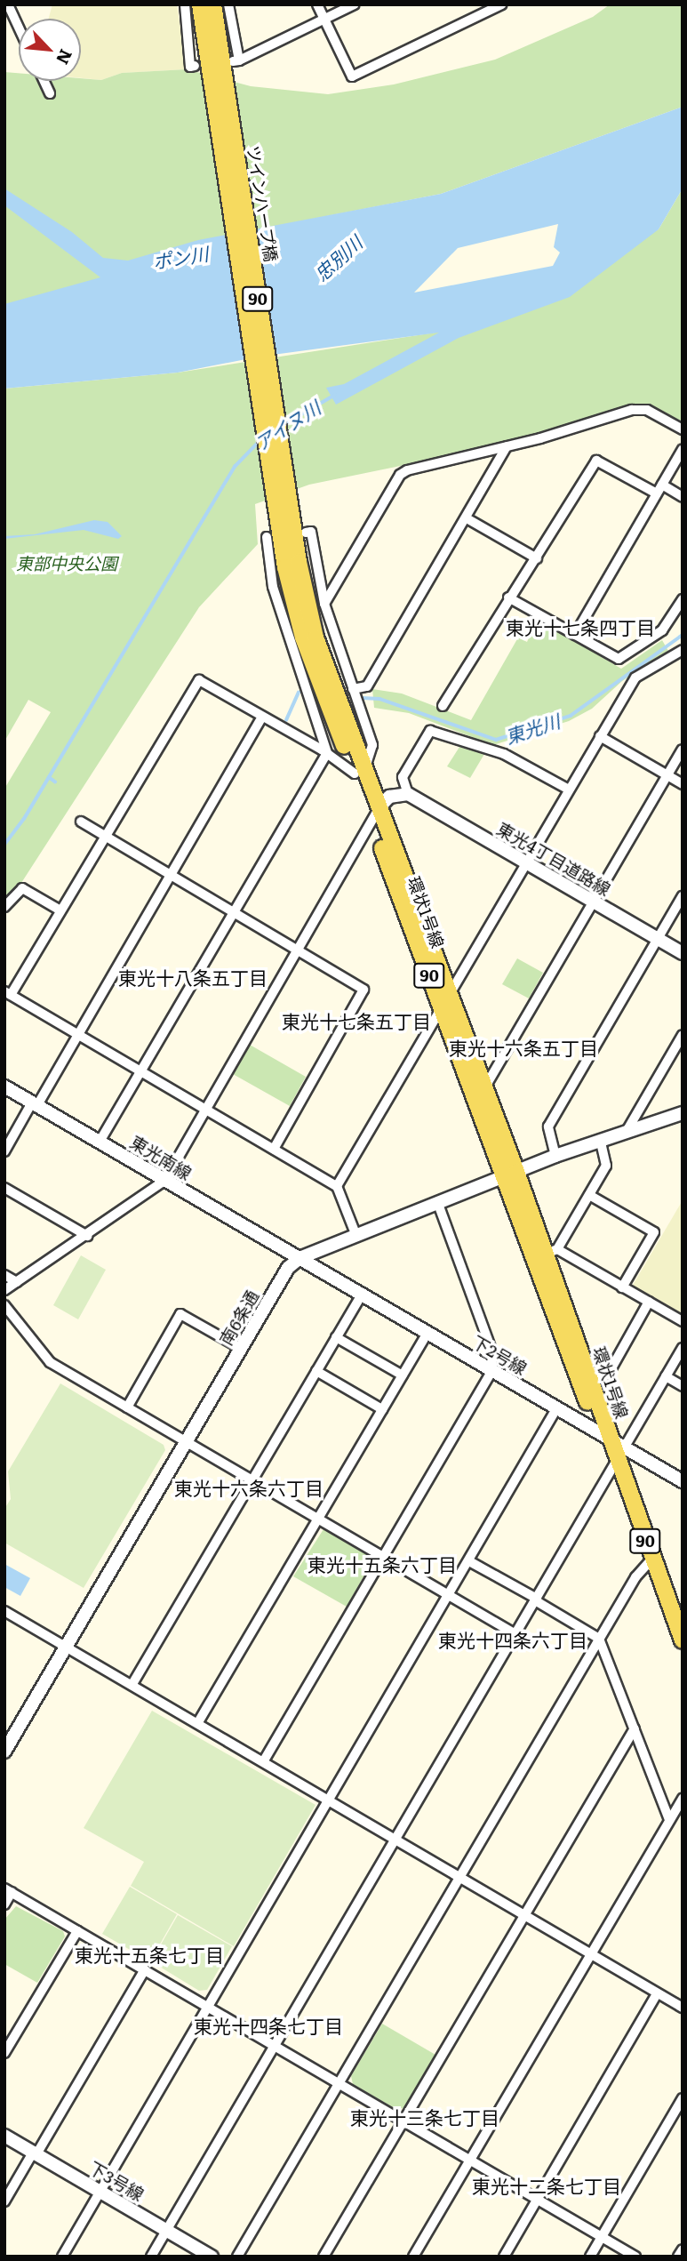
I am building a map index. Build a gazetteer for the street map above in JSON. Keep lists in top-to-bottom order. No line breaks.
{"streets":{"main road":["ツインハープ橋","90","環状1号線"],"street":["東光4丁目道路線","東光南線","南6条通","下2号線","下3号線"]},"crossings":[["ツインハープ橋","90"],["ツインハープ橋","環状1号線"],["環状1号線","南6条通"],["環状1号線","下2号線"],["東光南線","南6条通"],["東光南線","下2号線"],["南6条通","下2号線"]],"districts":["東光十七条四丁目","東光十八条五丁目","東光十七条五丁目","東光十六条五丁目","東光十六条六丁目","東光十五条六丁目","東光十四条六丁目","東光十五条七丁目","東光十四条七丁目","東光十三条七丁目","東光十二条七丁目"],"water":["ポン川","忠別川","アイヌ川","東光川"],"parks":["東部中央公園"],"north":"bottom right"}
